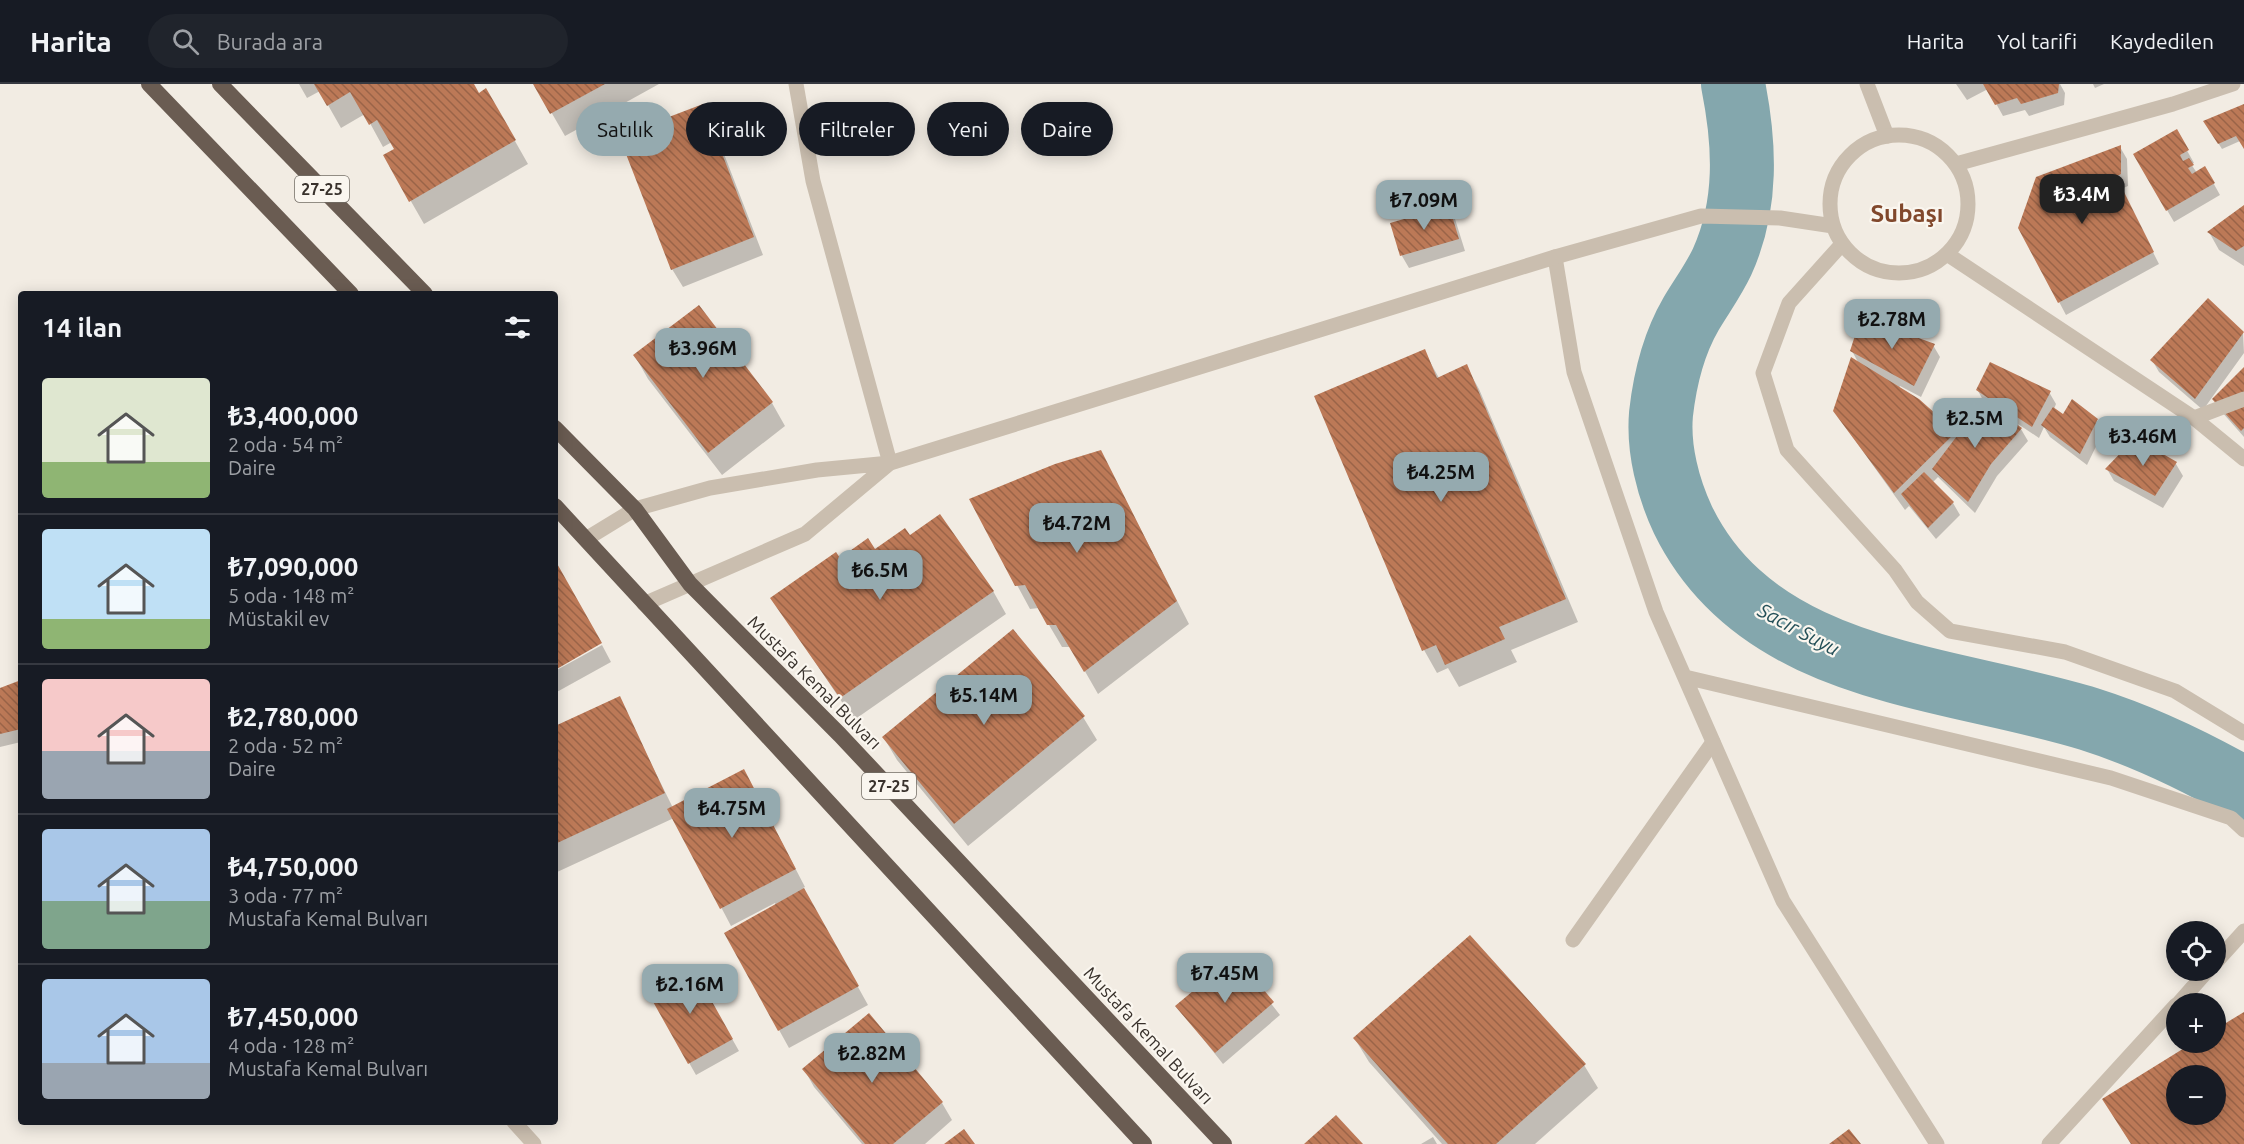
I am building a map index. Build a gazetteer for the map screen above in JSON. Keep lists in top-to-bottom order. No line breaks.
{"streets":{"highway":["27-25","Mustafa Kemal Bulvarı"]},"districts":["Subaşı"],"water":["Sacır Suyu"],"page":{"header":"Harita","search":"Burada ara","nav":["Harita","Yol tarifi","Kaydedilen"],"chip":["Satılık","Kiralık","Filtreler","Yeni","Daire"],"price":["₺3.4M","₺7.09M","₺2.78M","₺3.96M","₺2.5M","₺3.46M","₺4.25M","₺4.72M","₺6.5M","₺5.14M","₺4.75M","₺7.45M","₺2.16M","₺2.82M"],"heading":"14 ilan","list":[{"name":"₺3,400,000","note":"2 oda · 54 m² · Daire"},{"name":"₺7,090,000","note":"5 oda · 148 m² · Müstakil ev"},{"name":"₺2,780,000","note":"2 oda · 52 m² · Daire"},{"name":"₺4,750,000","note":"3 oda · 77 m² · Mustafa Kemal Bulvarı"},{"name":"₺7,450,000","note":"4 oda · 128 m² · Mustafa Kemal Bulvarı"}],"map_buttons":["+","−"]}}
